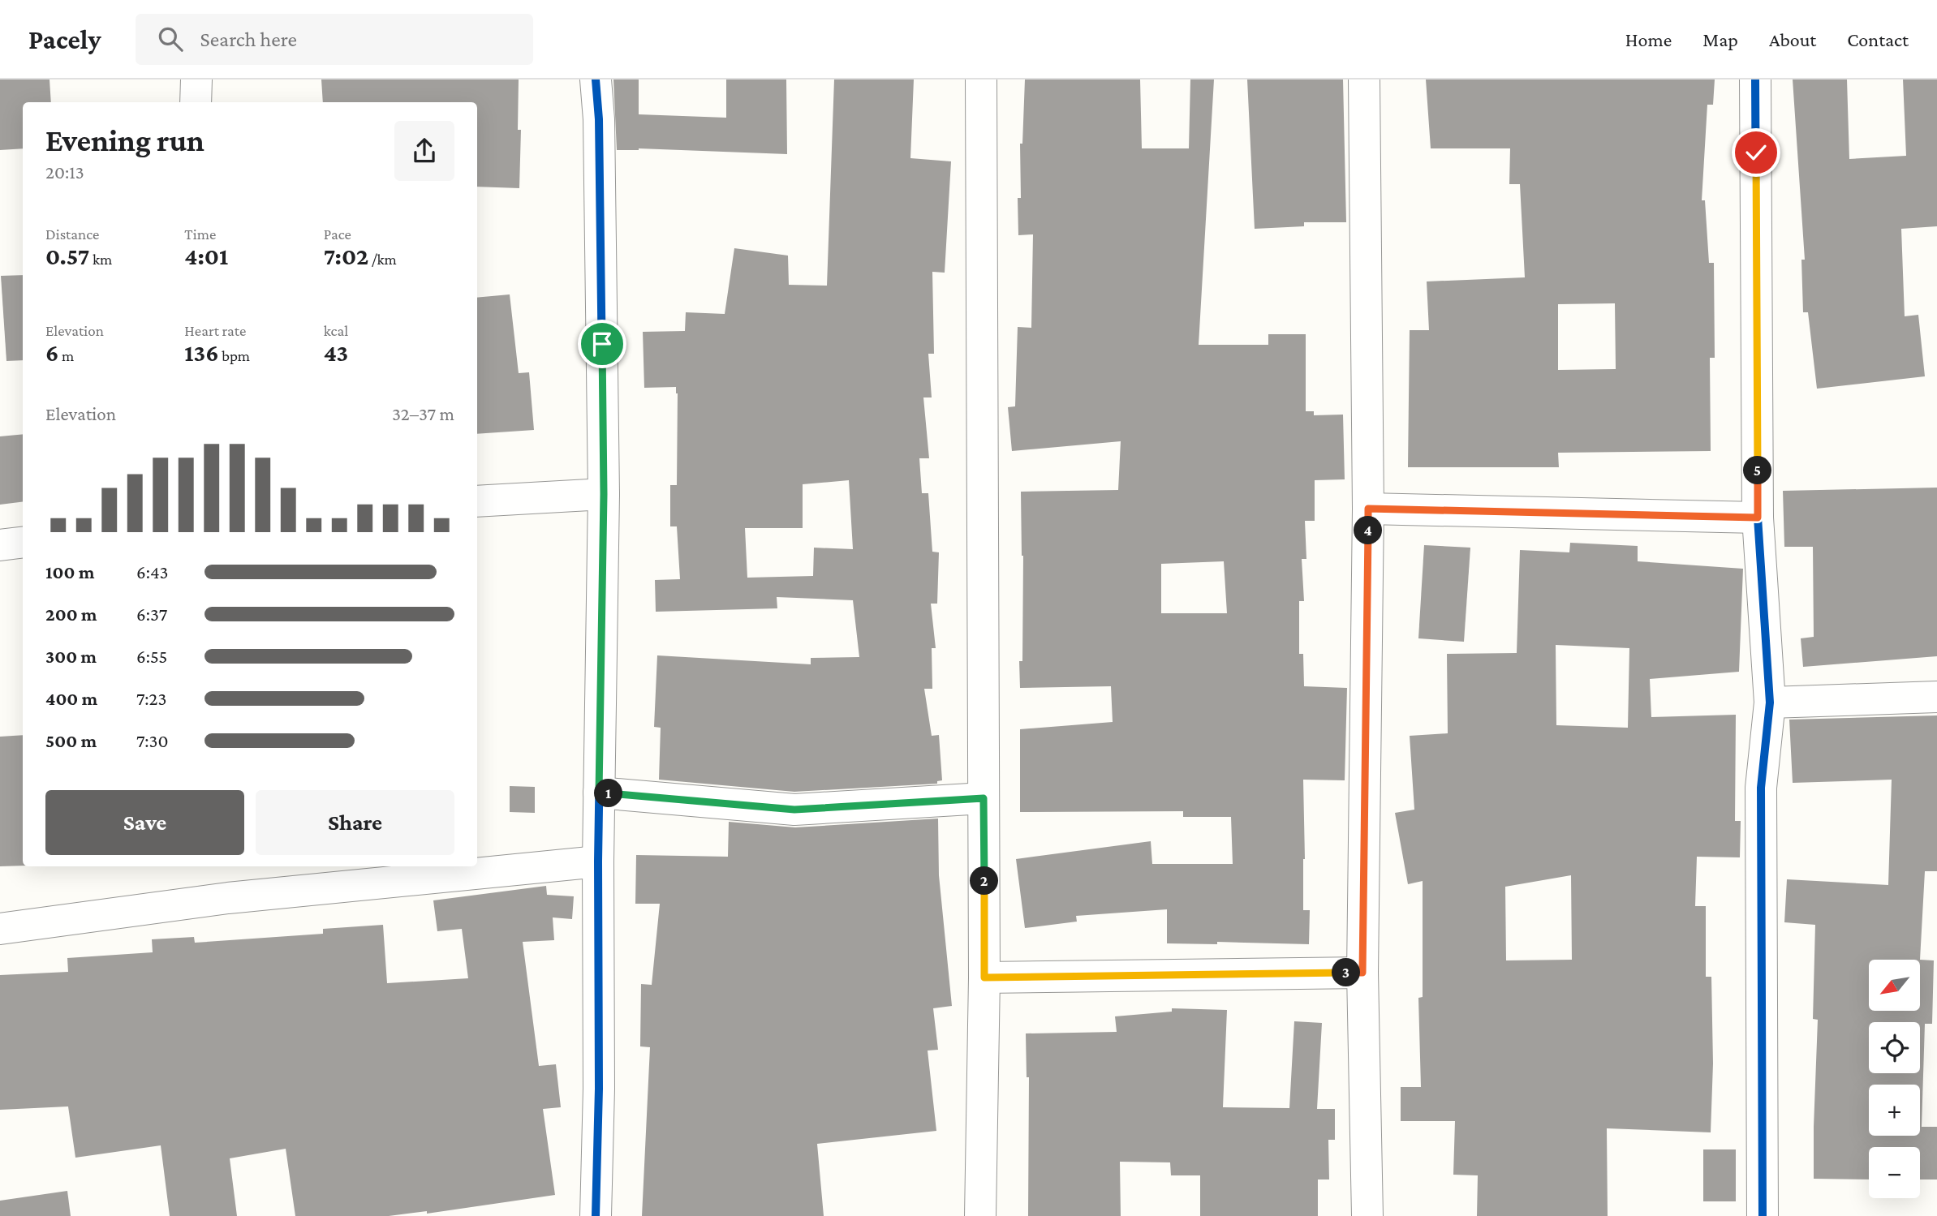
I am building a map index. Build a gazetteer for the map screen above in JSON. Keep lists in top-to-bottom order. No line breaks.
{"north":"bottom left","page":{"header":"Pacely","search":"Search here","nav":["Home","Map","About","Contact"],"heading":["Evening run","20:13"],"stats":[["Distance","0.57 km"],["Time","4:01"],["Pace","7:02 /km"],["Elevation","6 m"],["Heart rate","136 bpm"],["kcal","43"]],"chart":["Elevation","32–37 m"],"pins":["5","4","1","2","3"],"list":[{"name":"100 m","note":"6:43"},{"name":"200 m","note":"6:37"},{"name":"300 m","note":"6:55"},{"name":"400 m","note":"7:23"},{"name":"500 m","note":"7:30"}],"buttons":["Save","Share"],"map_buttons":["+","−"]}}
